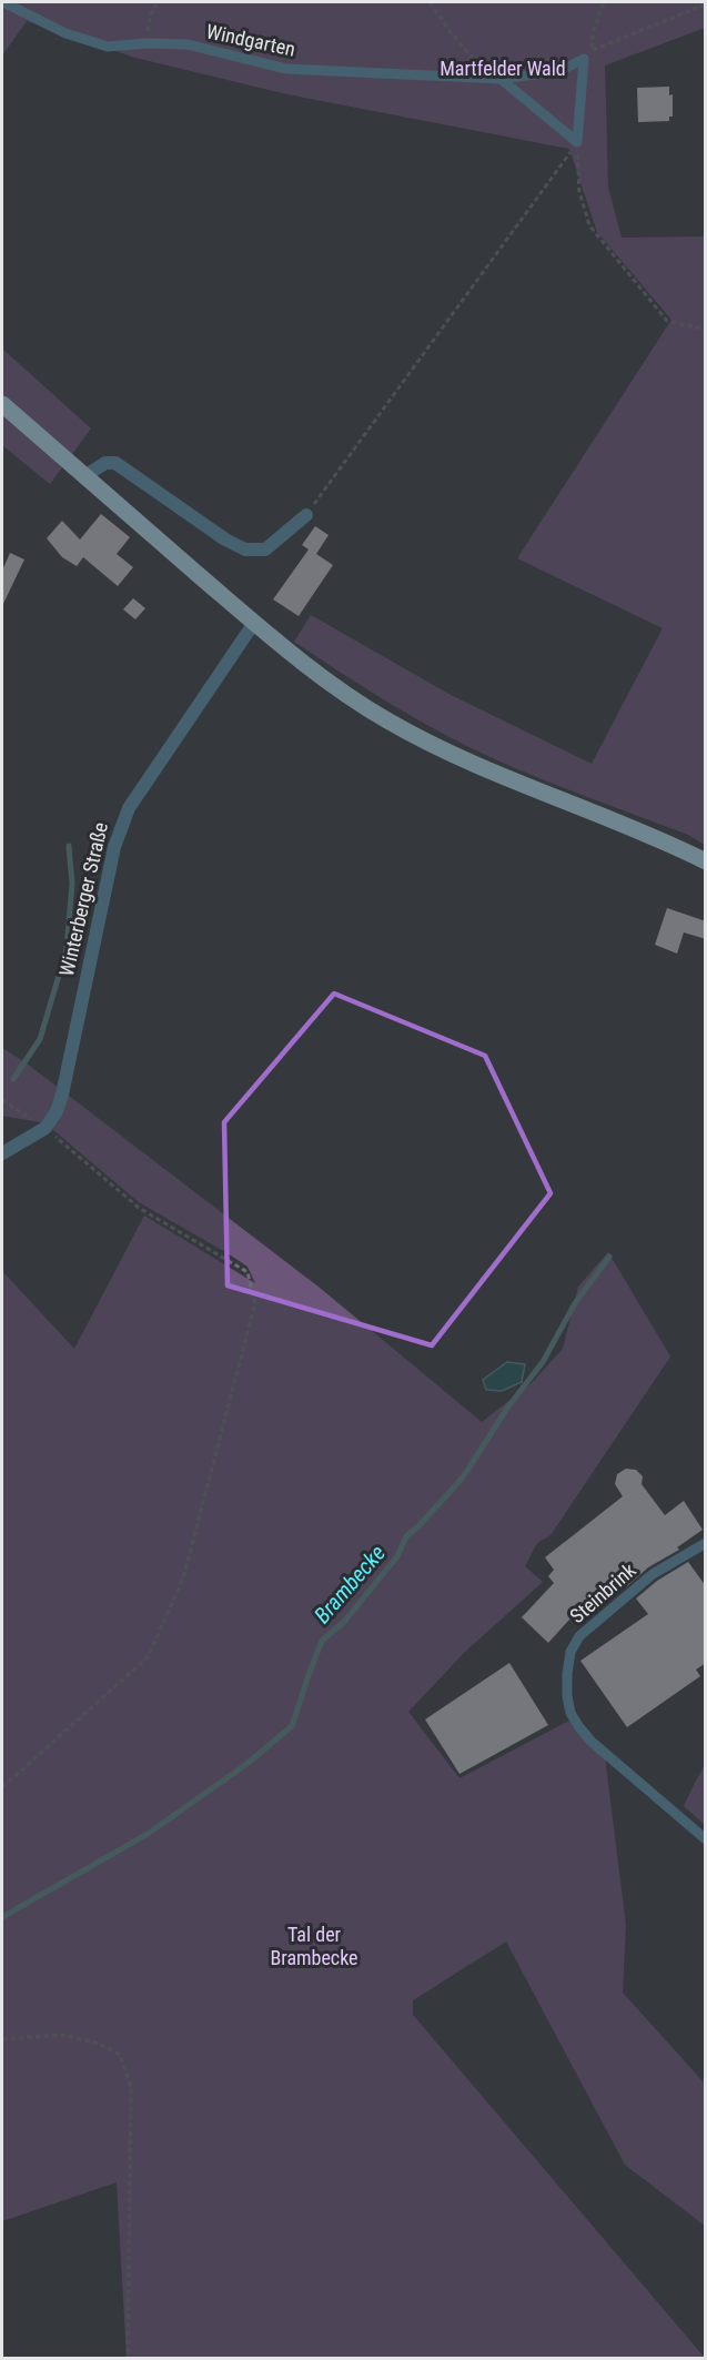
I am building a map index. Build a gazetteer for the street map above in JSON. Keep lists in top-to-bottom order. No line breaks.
{"streets":{"street":["Winterberger Straße"],"lane":["Windgarten","Steinbrink"]},"water":["Brambecke"],"parks":["Martfelder Wald","Tal der Brambecke"]}
